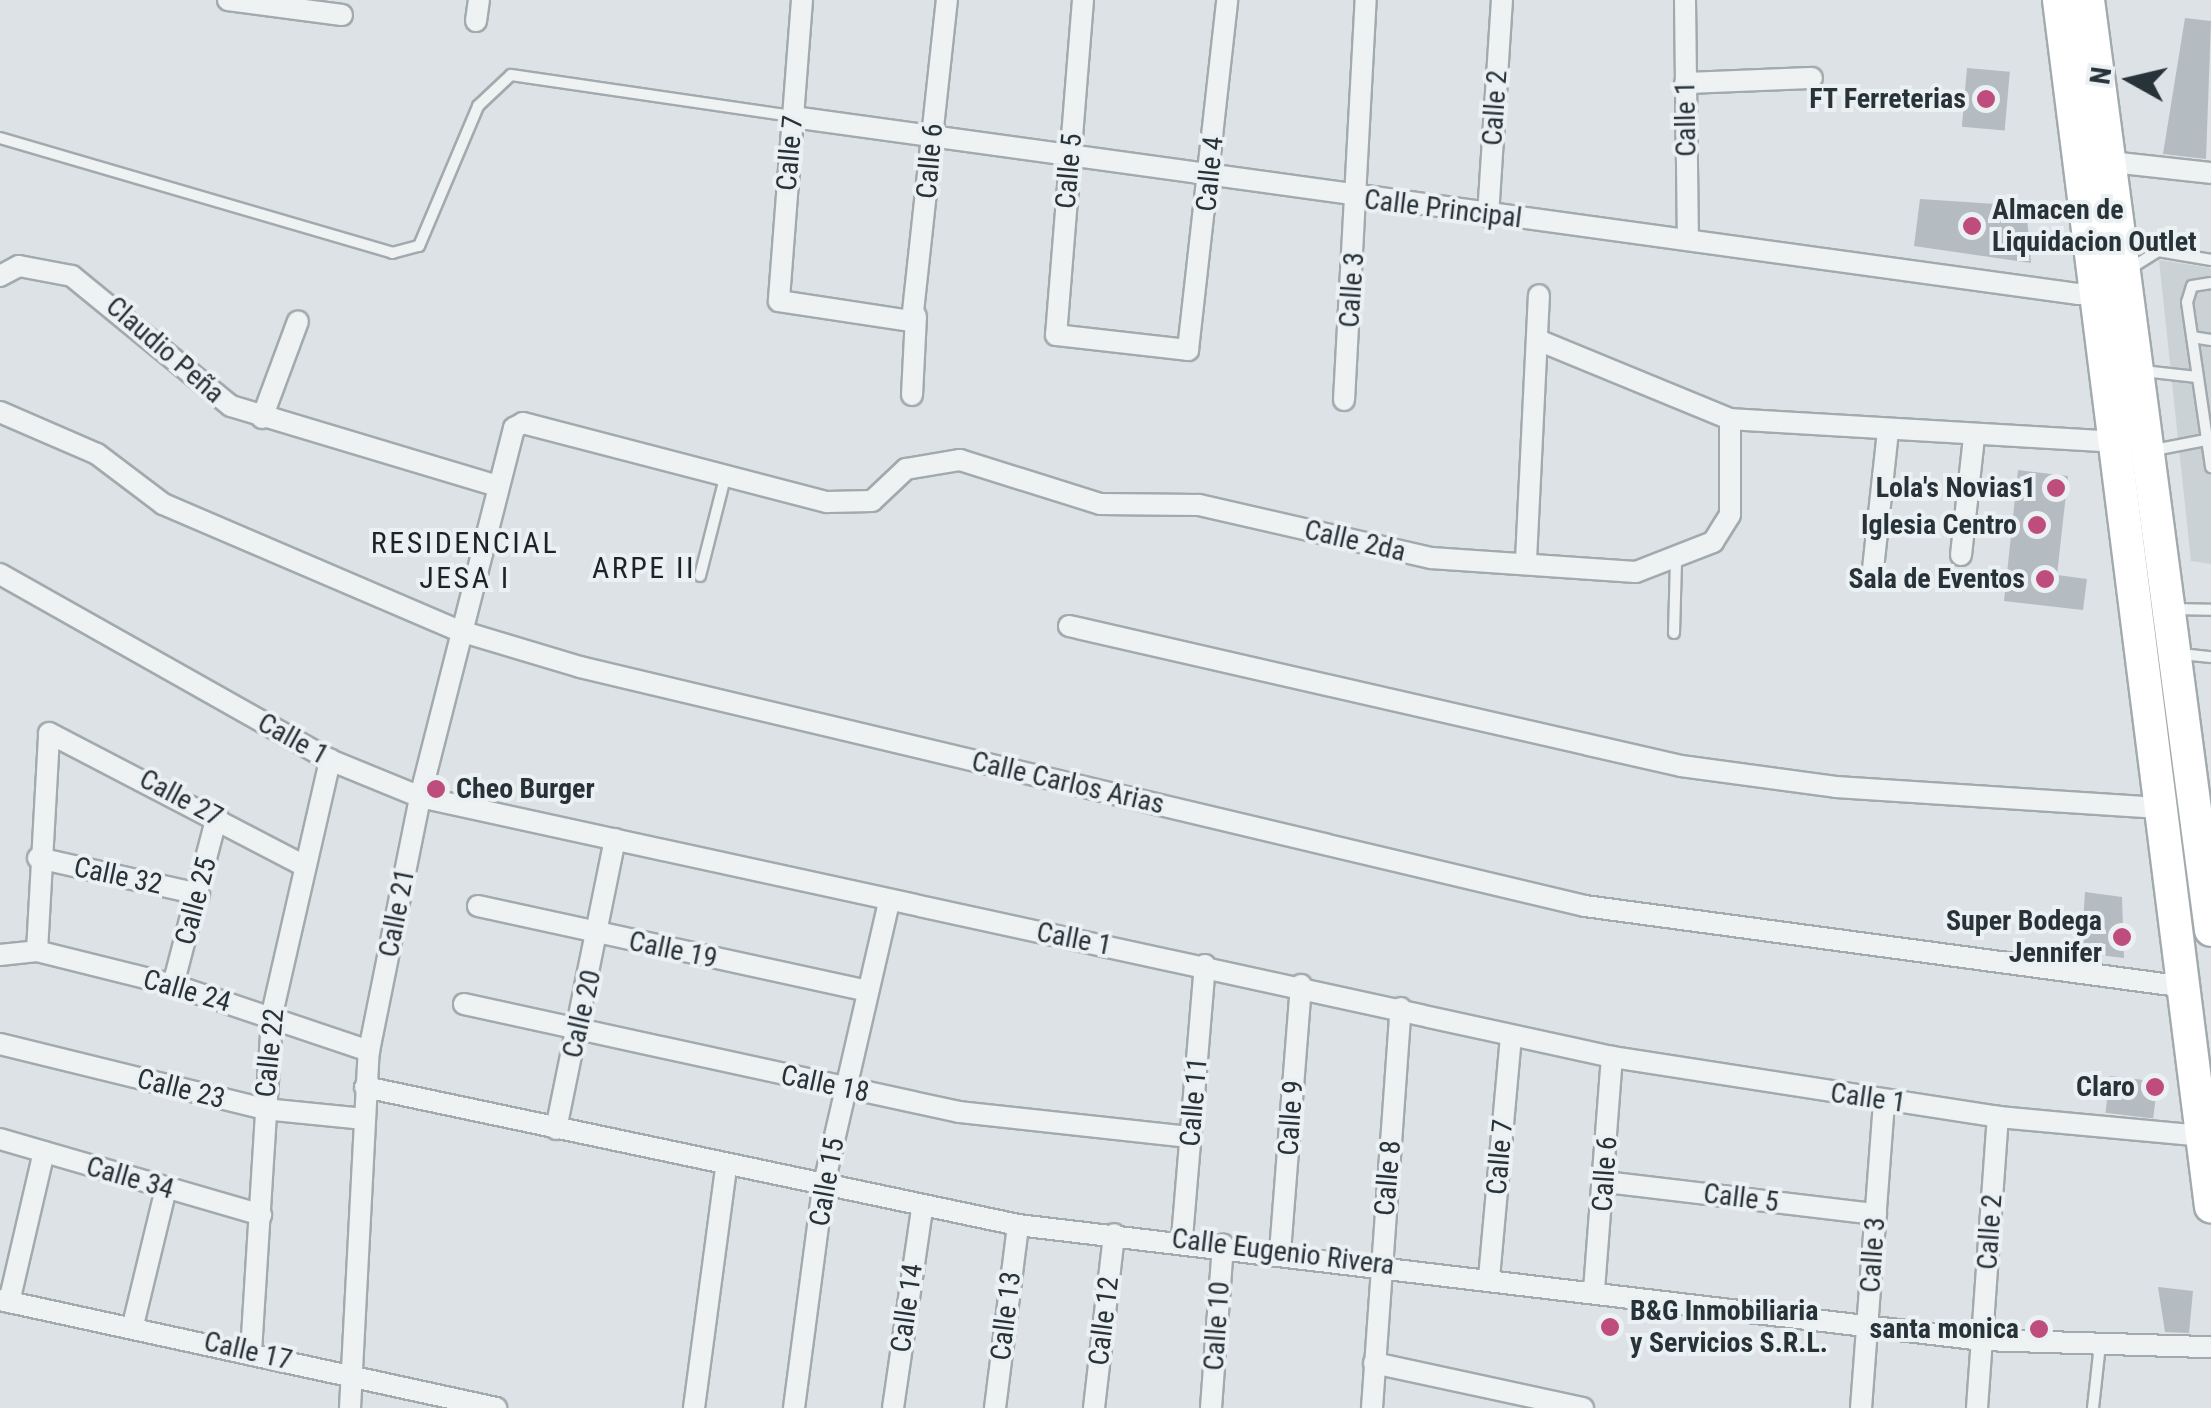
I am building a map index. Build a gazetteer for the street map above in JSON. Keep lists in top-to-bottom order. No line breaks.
{"streets":{"street":["Calle 2","Calle 1","Calle 7","Calle 6","Calle 5","Calle 4","Calle Principal","Calle 3","Claudio Peña","Calle 2da","Calle Carlos Arias","Calle 27","Calle 32","Calle 25","Calle 21","Calle 19","Calle 24","Calle 20","Calle 22","Calle 18","Calle 23","Calle 11","Calle 9","Calle 34","Calle 8","Calle 15","Calle Eugenio Rivera","Calle 14","Calle 13","Calle 12","Calle 10","Calle 17"]},"crossings":[["Calle 2","Calle 1"],["Calle 2","Calle Principal"],["Calle 2","Calle Eugenio Rivera"],["Calle 1","Calle 7"],["Calle 1","Calle 6"],["Calle 1","Calle Principal"],["Calle 1","Calle 3"],["Calle 1","Calle 21"],["Calle 1","Calle 20"],["Calle 1","Calle 22"],["Calle 1","Calle 11"],["Calle 1","Calle 9"],["Calle 1","Calle 8"],["Calle 1","Calle 15"],["Calle 7","Calle 6"],["Calle 7","Calle Principal"],["Calle 7","Calle Eugenio Rivera"],["Calle 6","Calle 5"],["Calle 6","Calle Principal"],["Calle 6","Calle Eugenio Rivera"],["Calle 5","Calle 4"],["Calle 5","Calle Principal"],["Calle 5","Calle 3"],["Calle 4","Calle Principal"],["Calle Principal","Calle 3"],["Calle 3","Calle Eugenio Rivera"],["Claudio Peña","Calle 21"],["Calle 2da","Calle 21"],["Calle Carlos Arias","Calle 21"],["Calle 27","Calle 32"],["Calle 27","Calle 25"],["Calle 27","Calle 22"],["Calle 32","Calle 25"],["Calle 25","Calle 24"],["Calle 21","Calle 24"],["Calle 21","Calle 23"],["Calle 21","Calle Eugenio Rivera"],["Calle 21","Calle 17"],["Calle 19","Calle 20"],["Calle 19","Calle 15"],["Calle 24","Calle 22"],["Calle 20","Calle 18"],["Calle 20","Calle Eugenio Rivera"],["Calle 22","Calle 23"],["Calle 22","Calle 34"],["Calle 22","Calle 17"],["Calle 18","Calle 11"],["Calle 18","Calle 15"],["Calle 11","Calle Eugenio Rivera"],["Calle 9","Calle Eugenio Rivera"],["Calle 8","Calle Eugenio Rivera"],["Calle 15","Calle Eugenio Rivera"],["Calle Eugenio Rivera","Calle 14"],["Calle Eugenio Rivera","Calle 13"],["Calle Eugenio Rivera","Calle 12"],["Calle Eugenio Rivera","Calle 10"]],"districts":["RESIDENCIAL JESA I","ARPE II"],"places":["FT Ferreterias","Almacen de Liquidacion Outlet","Lola's Novias1","Iglesia Centro","Sala de Eventos","Cheo Burger","Super Bodega Jennifer","Claro","B&G Inmobiliaria y Servicios S.R.L.","santa monica"],"north":"left"}
